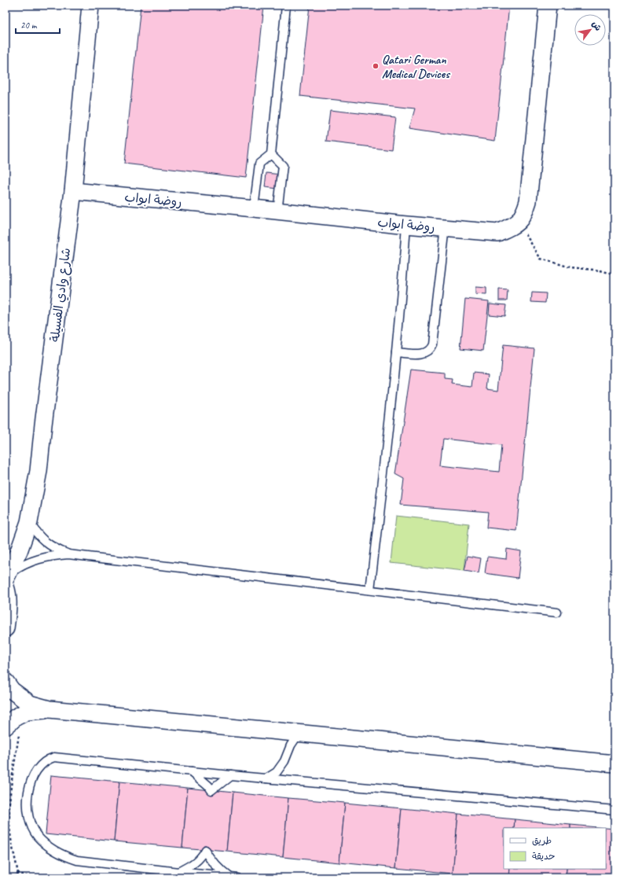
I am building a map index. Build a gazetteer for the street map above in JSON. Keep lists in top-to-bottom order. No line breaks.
{"streets":{"street":["روضة ابواب","شارع وادي الفسيلة"]},"crossings":[["روضة ابواب","شارع وادي الفسيلة"]],"places":["Qatari German Medical Devices"],"legend":["طريق","حديقة"],"scale_bar":"20 m","north":"top right"}
